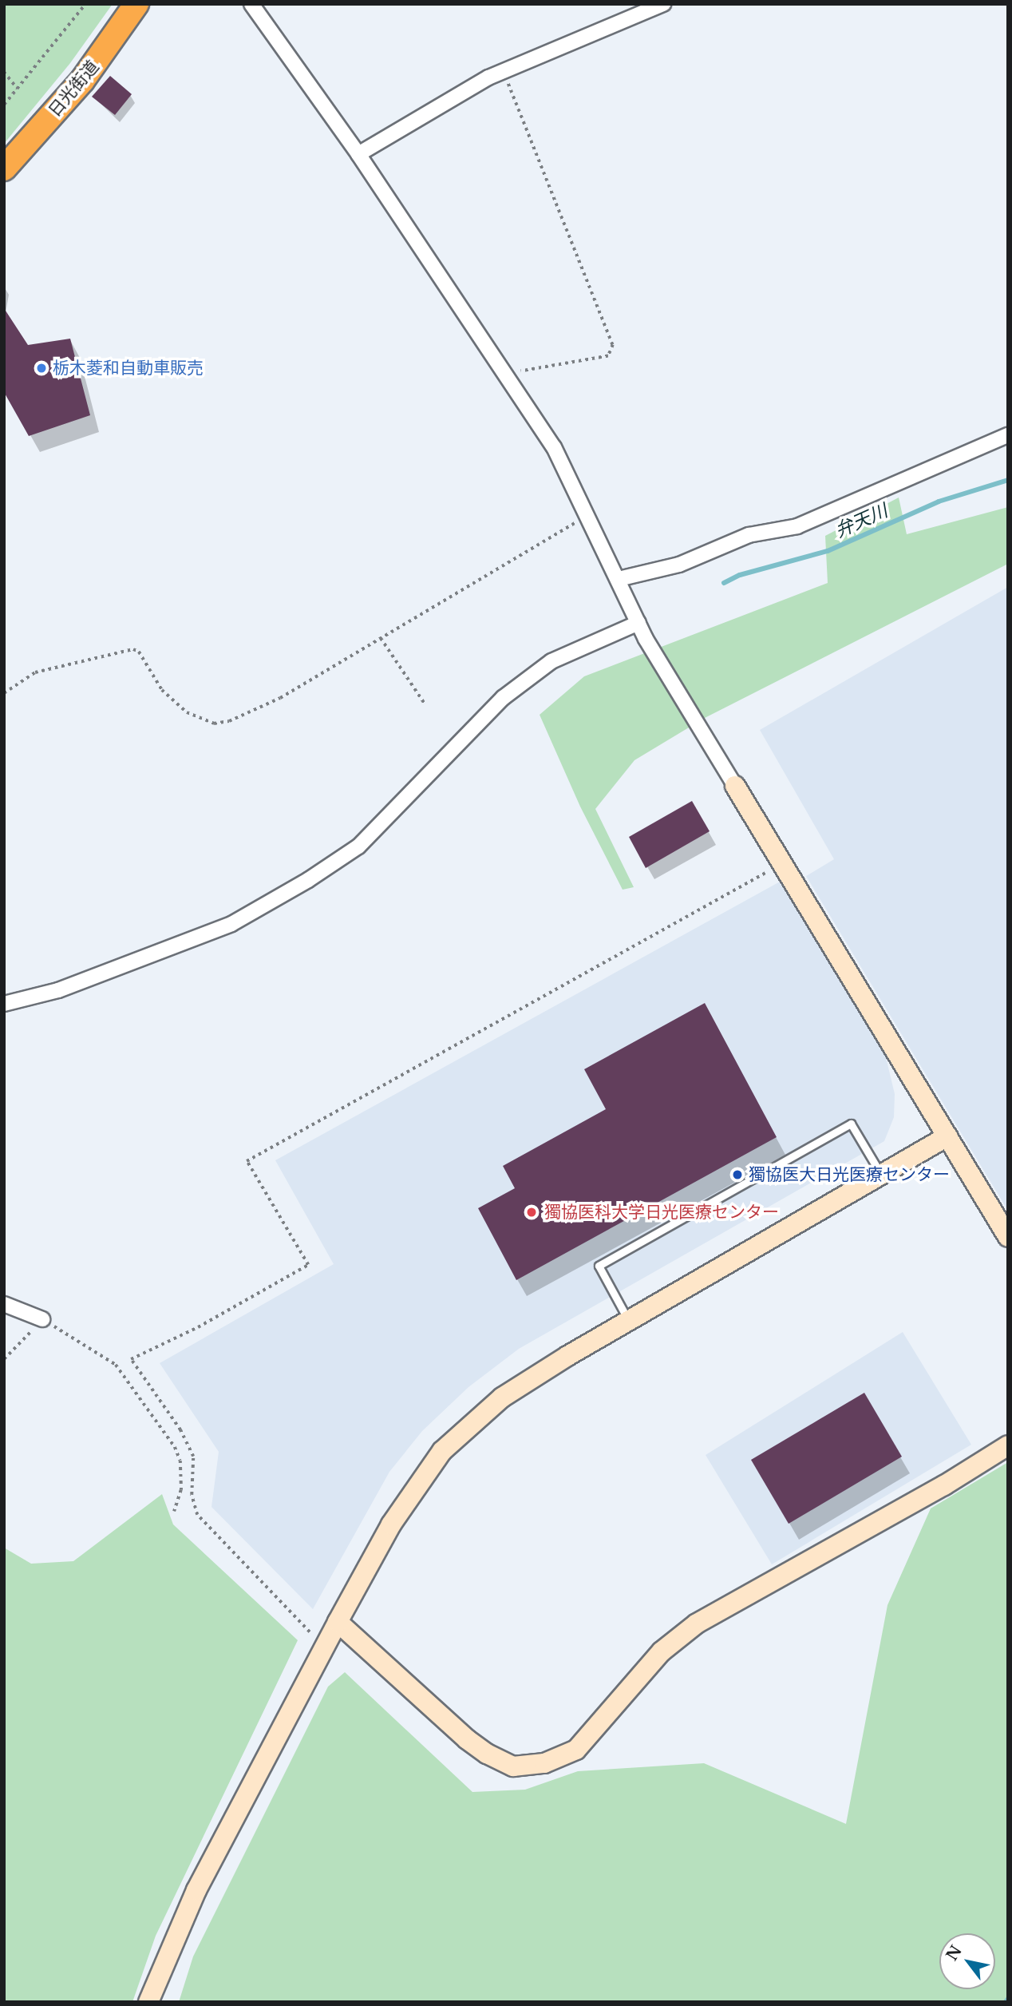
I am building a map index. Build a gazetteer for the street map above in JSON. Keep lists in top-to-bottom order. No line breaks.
{"streets":{"highway":["日光街道"]},"water":["弁天川"],"places":["栃木菱和自動車販売","獨協医大日光医療センター","獨協医科大学日光医療センター"],"north":"top left"}
